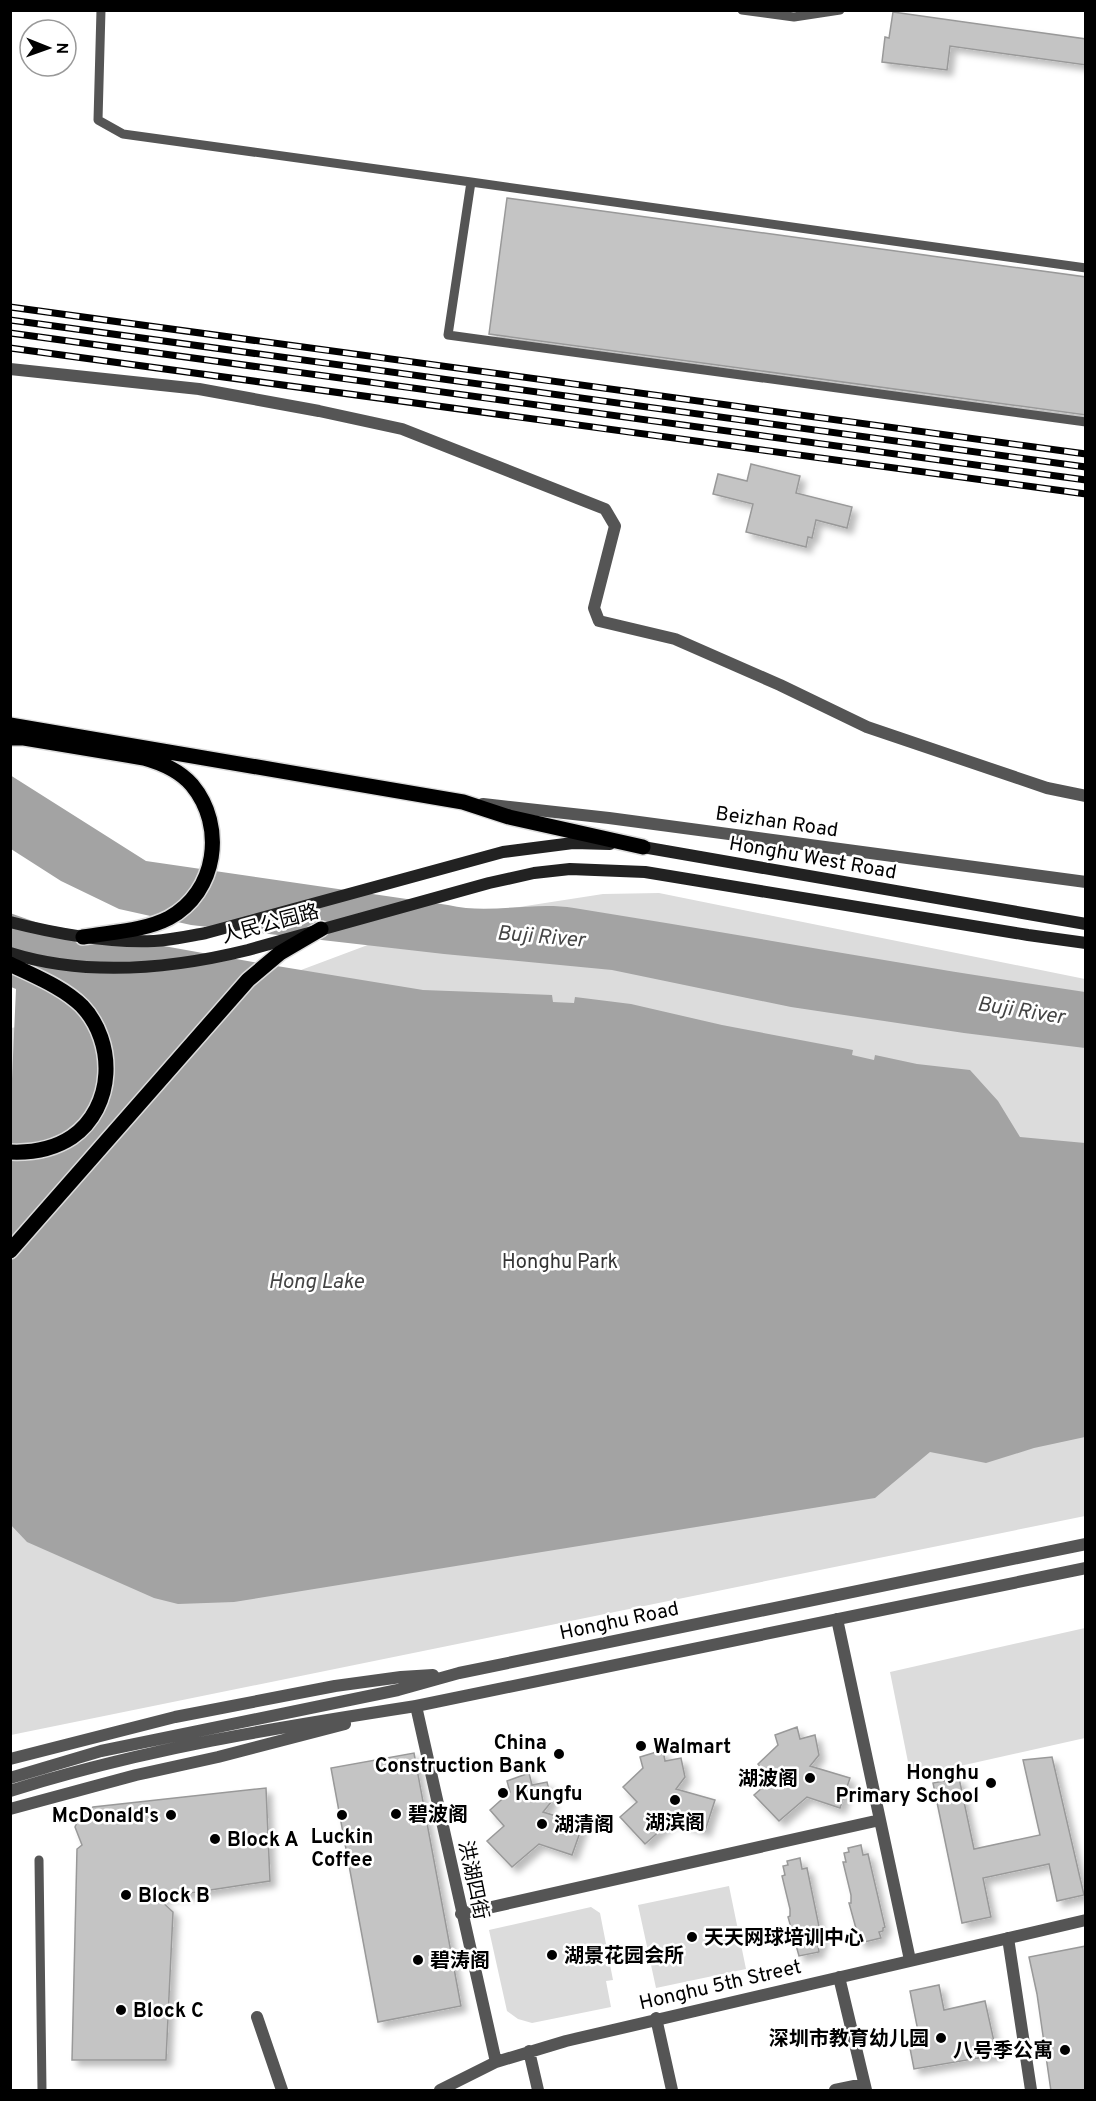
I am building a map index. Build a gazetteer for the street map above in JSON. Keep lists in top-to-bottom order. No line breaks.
{"streets":{"main road":["Honghu West Road","人民公园路"],"street":["Beizhan Road","Honghu Road","洪湖四街","Honghu 5th Street"]},"crossings":[["Honghu West Road","人民公园路"],["洪湖四街","Honghu 5th Street"]],"water":["Buji River","Hong Lake"],"parks":["Honghu Park"],"places":["Walmart","China Construction Bank","湖波阁","Honghu Primary School","Kungfu","湖滨阁","碧波阁","McDonald's","Luckin Coffee","湖清阁","Block A","Block B","天天网球培训中心","湖景花园会所","碧涛阁","Block C","深圳市教育幼儿园","八号季公寓"],"north":"right"}
